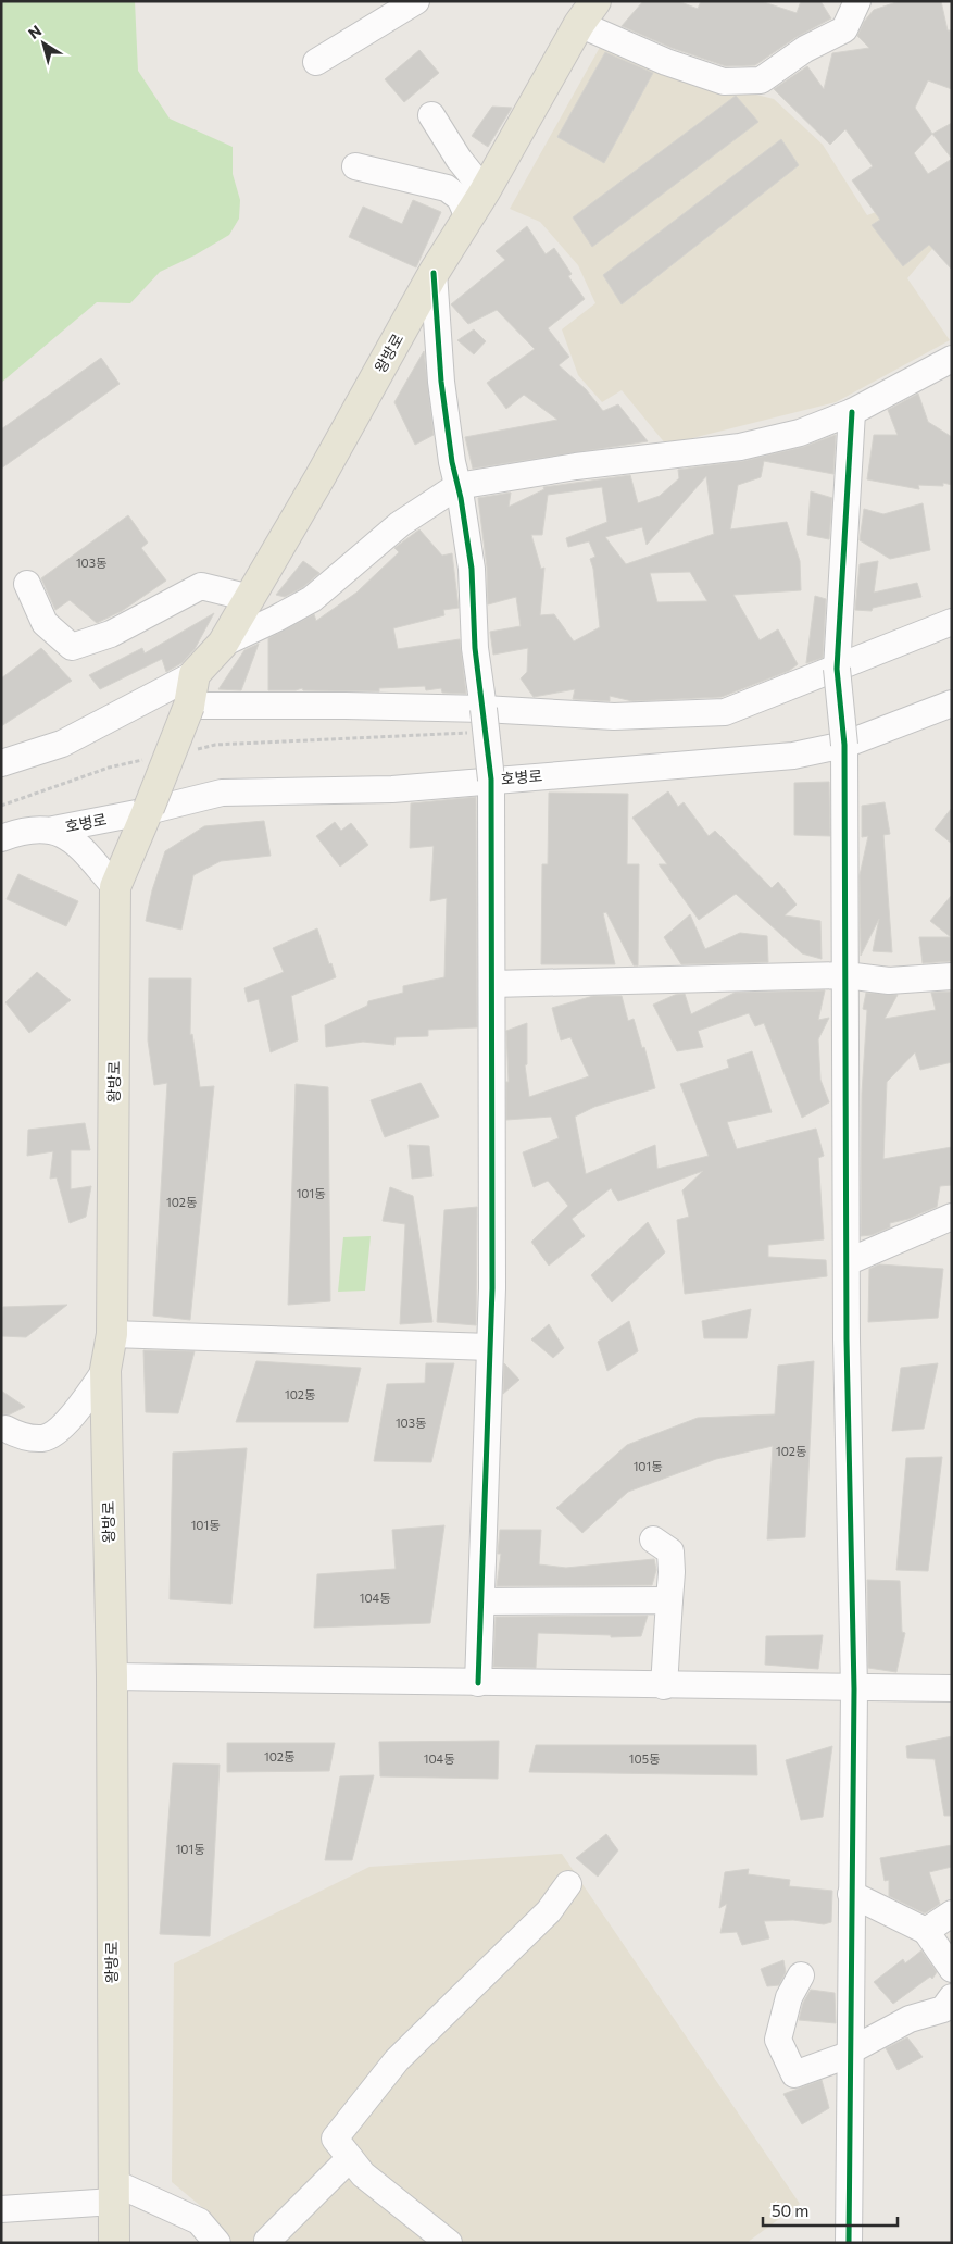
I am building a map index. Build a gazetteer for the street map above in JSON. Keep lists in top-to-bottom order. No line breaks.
{"streets":{"main road":["왕방로"],"street":["호병로"]},"crossings":[["왕방로","호병로"]],"house_numbers":["103동","101동","102동","102동","103동","102동","101동","101동","104동","102동","104동","105동","101동"],"scale_bar":"50 m","north":"top left"}
